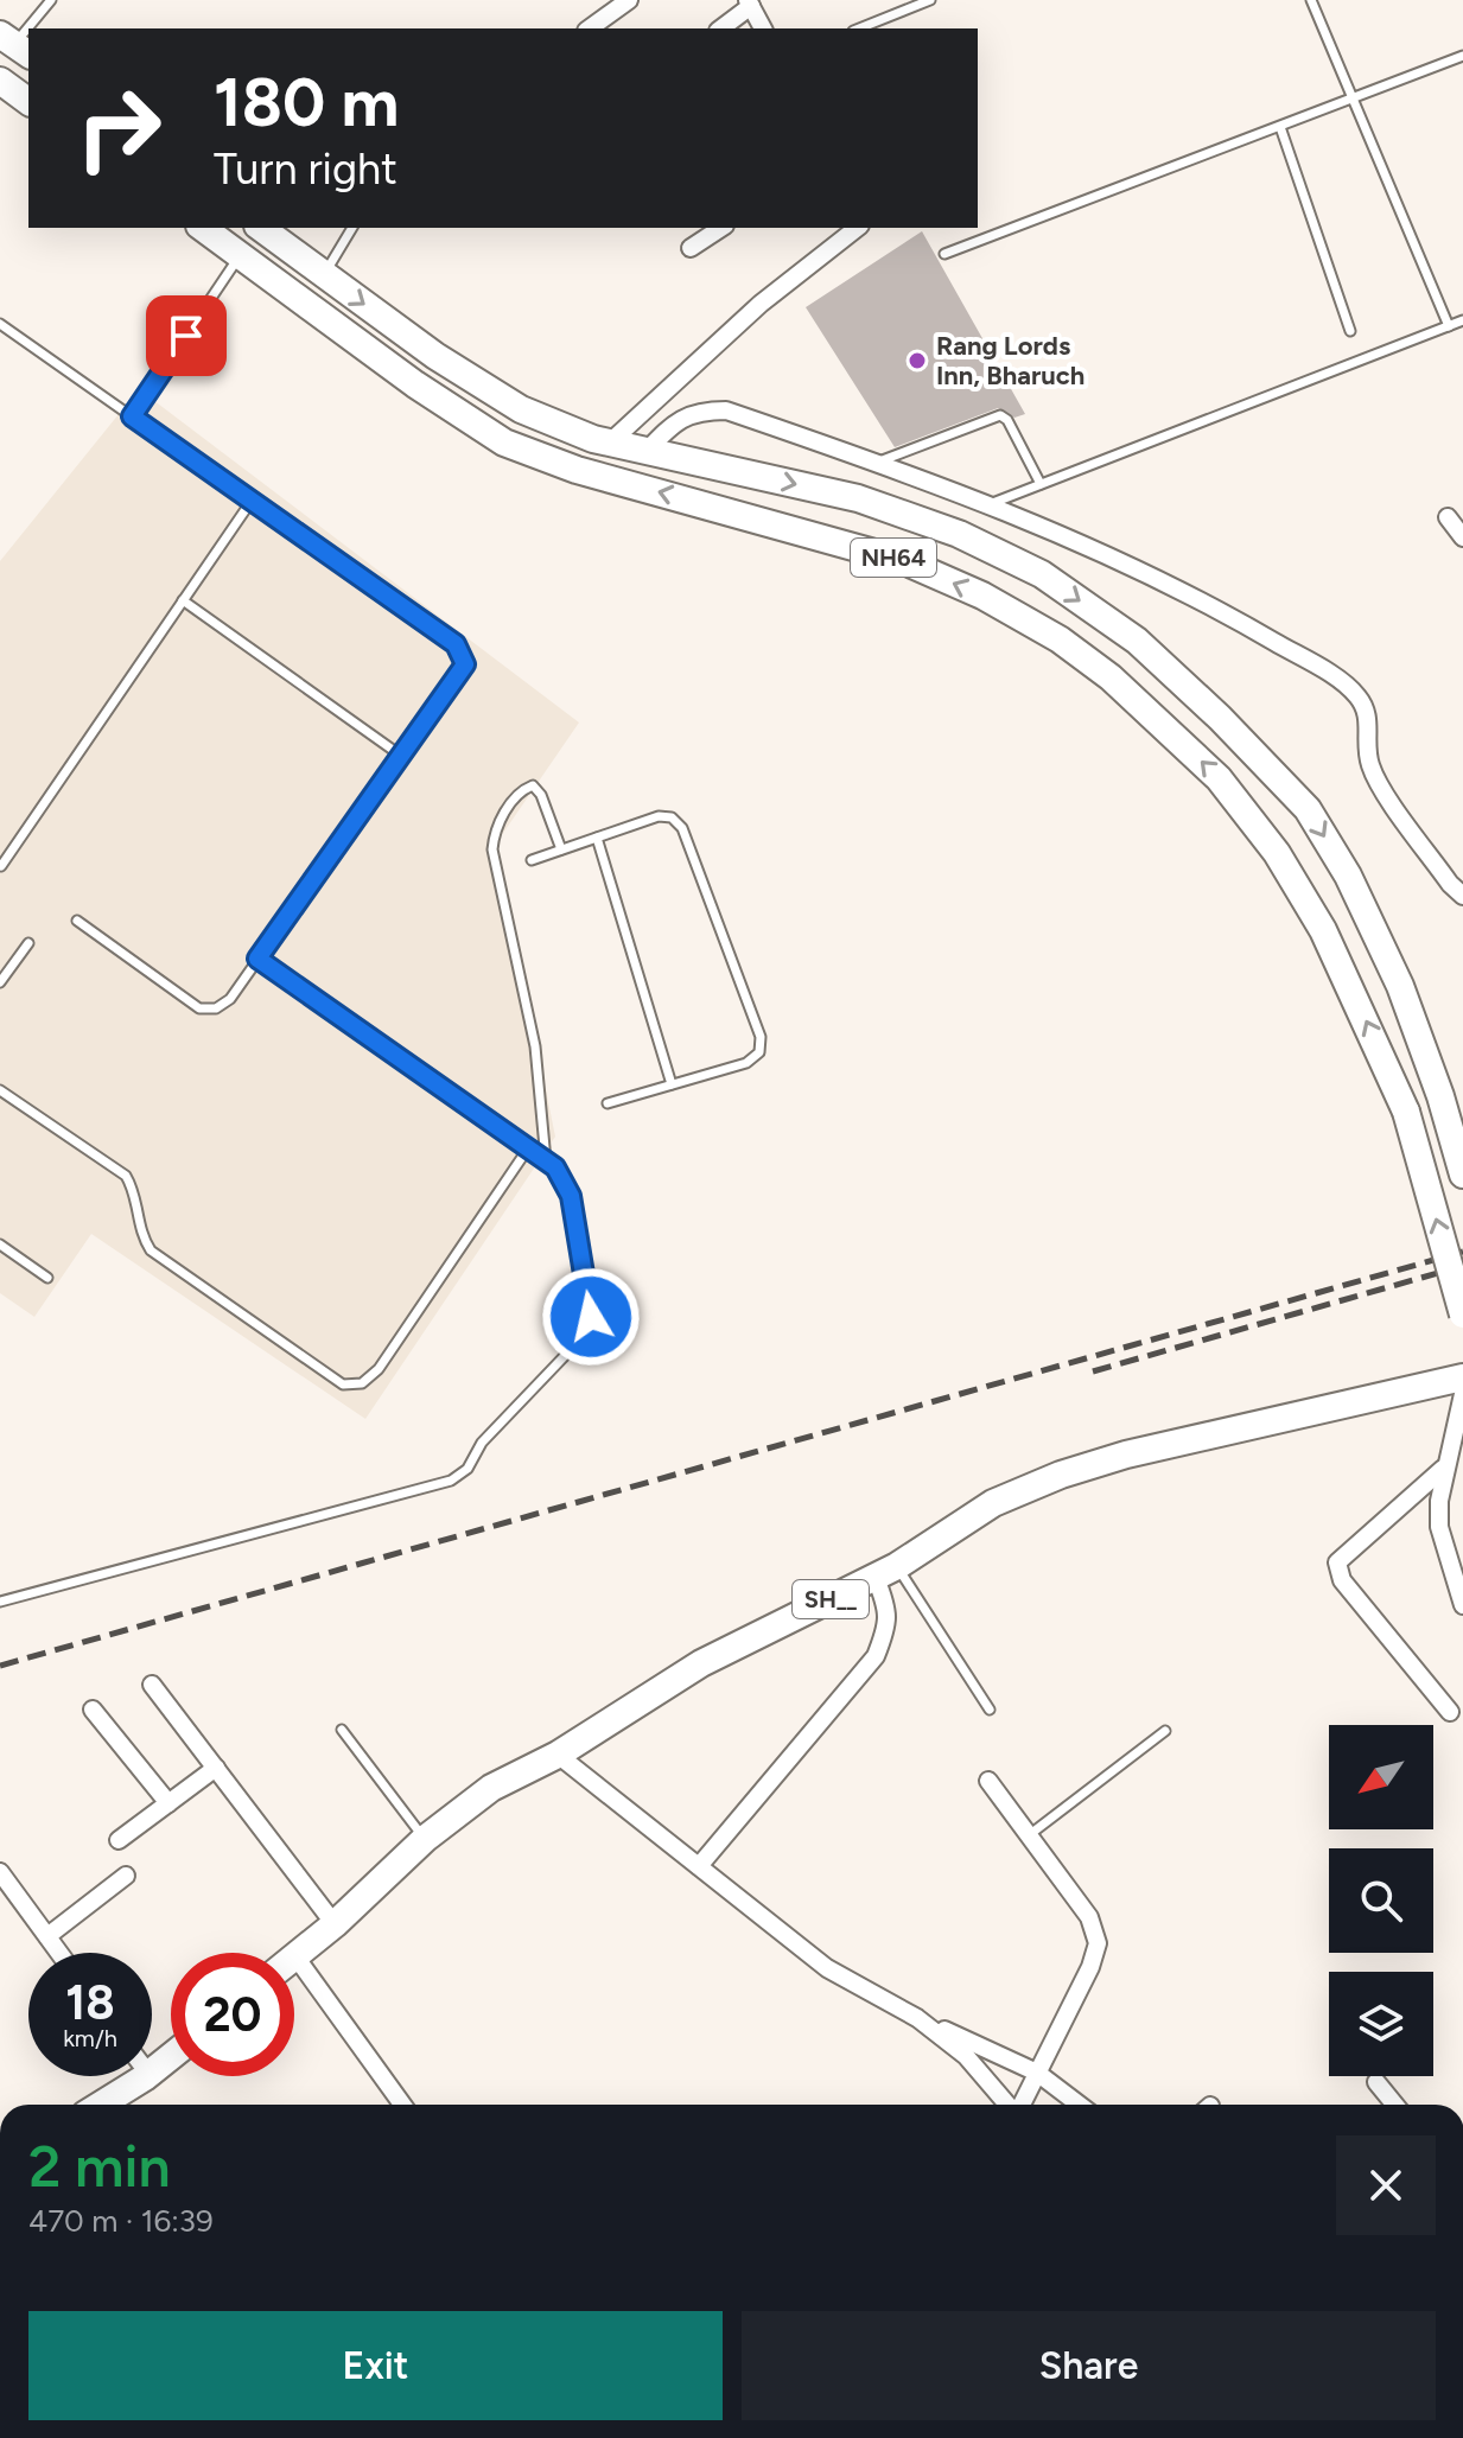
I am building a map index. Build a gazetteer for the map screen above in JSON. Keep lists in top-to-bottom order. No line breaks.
{"streets":{"main road":["NH64","SH__"]},"places":["Rang Lords Inn, Bharuch"],"north":"bottom left","page":{"turn":["180 m","Turn right"],"speed":"18 km/h","limit":"20","heading":["2 min","470 m · 16:39"],"buttons":["Exit","Share"]}}
